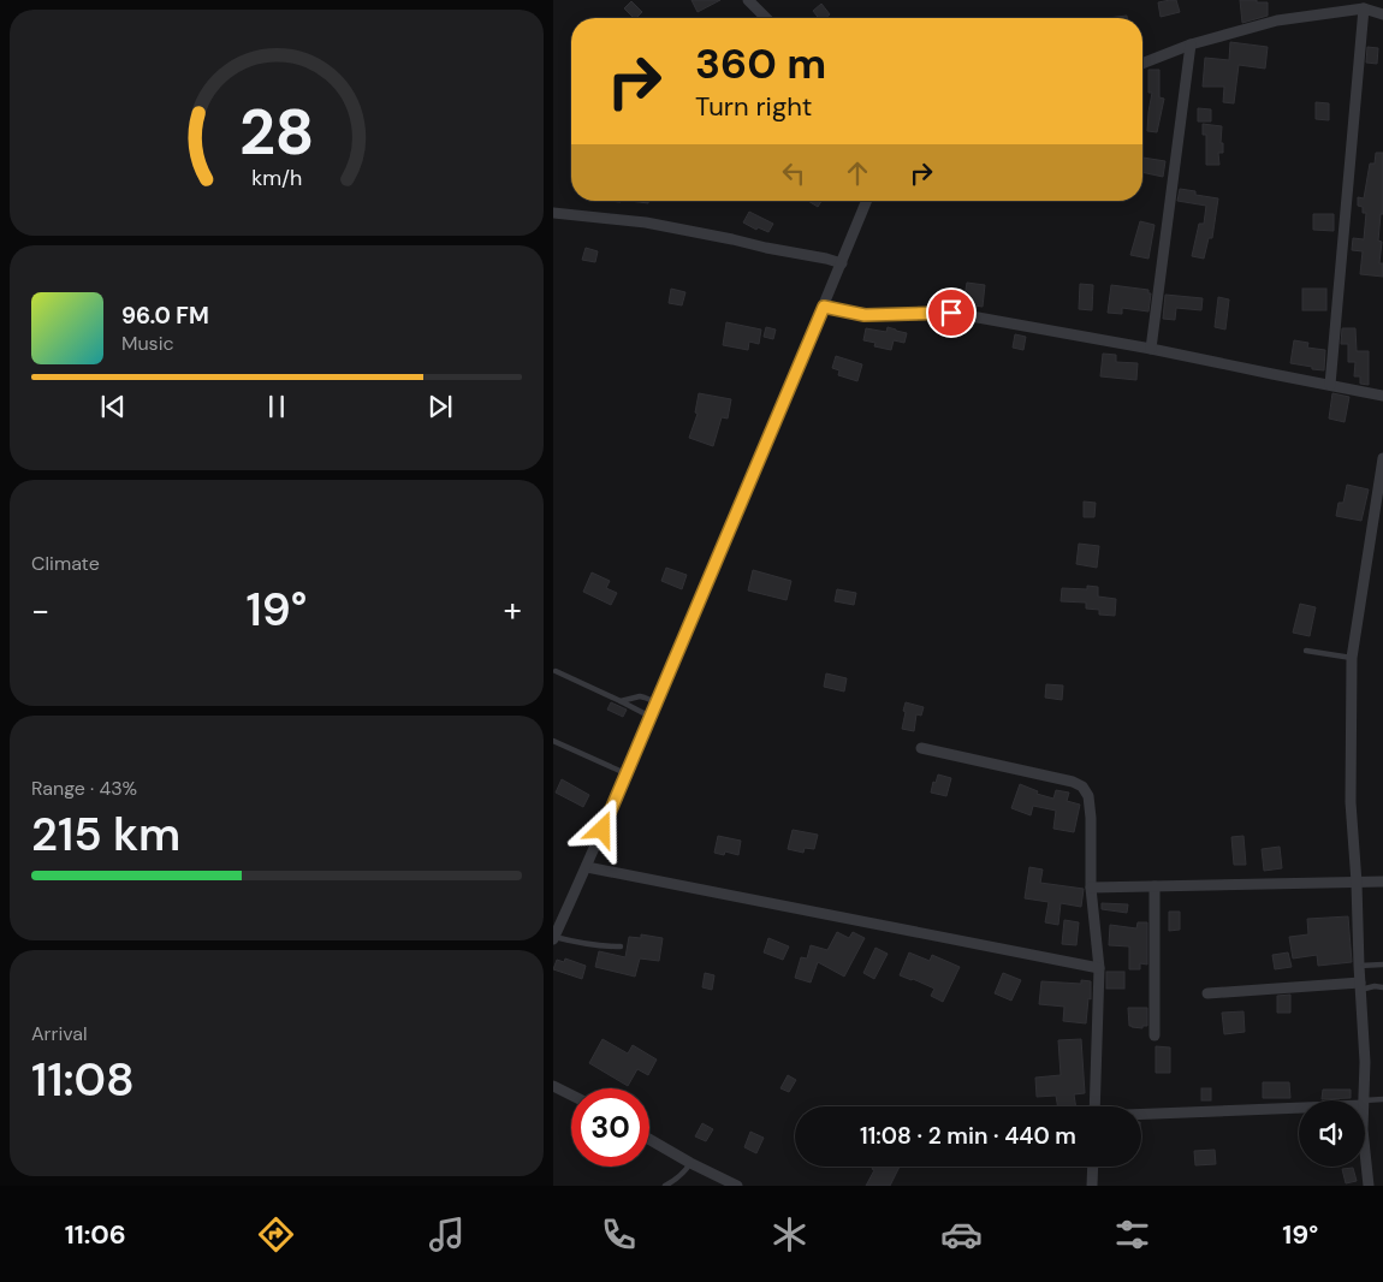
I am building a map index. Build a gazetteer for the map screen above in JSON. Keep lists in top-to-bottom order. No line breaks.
{"page":{"turn":["360 m","Turn right"],"song":["96.0 FM","Music"],"tile":["Climate",["Range · 43%","215 km"],["Arrival","11:08"]],"heat":["−","19°","+"],"limit":"30","trip":"11:08 · 2 min · 440 m","tabs":["11:06","19°"],"gauge":["28","km/h"]}}
